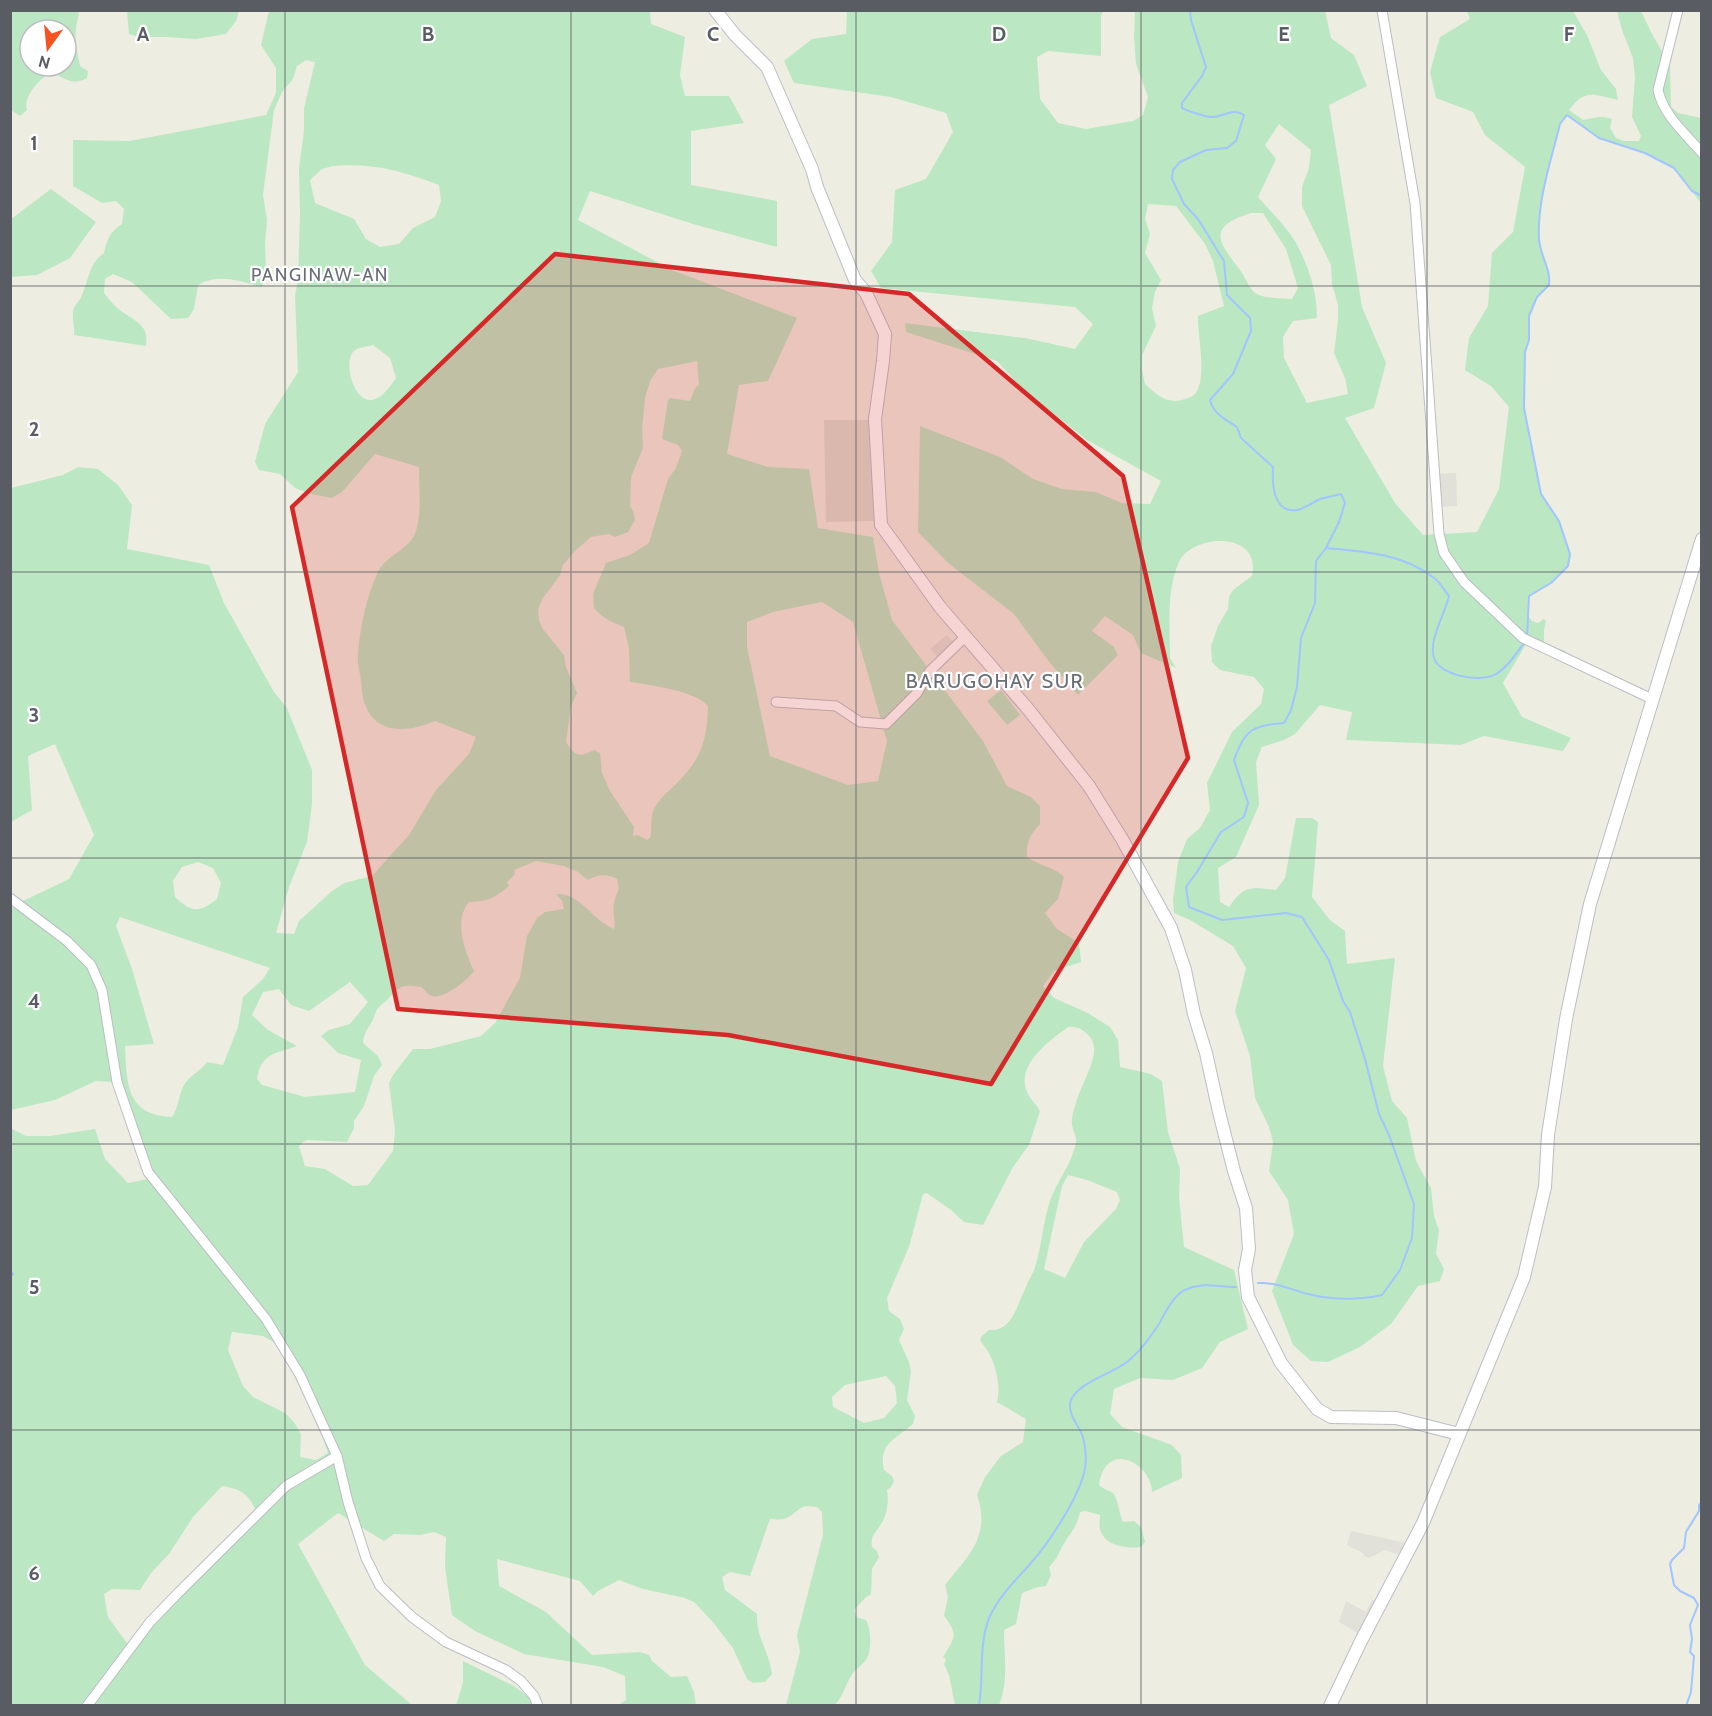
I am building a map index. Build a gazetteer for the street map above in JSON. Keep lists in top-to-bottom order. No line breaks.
{"districts":["PANGINAW-AN","BARUGOHAY SUR"],"north":"bottom","grid":{"columns":["A","B","C","D","E","F"],"rows":["1","2","3","4","5","6"]}}
